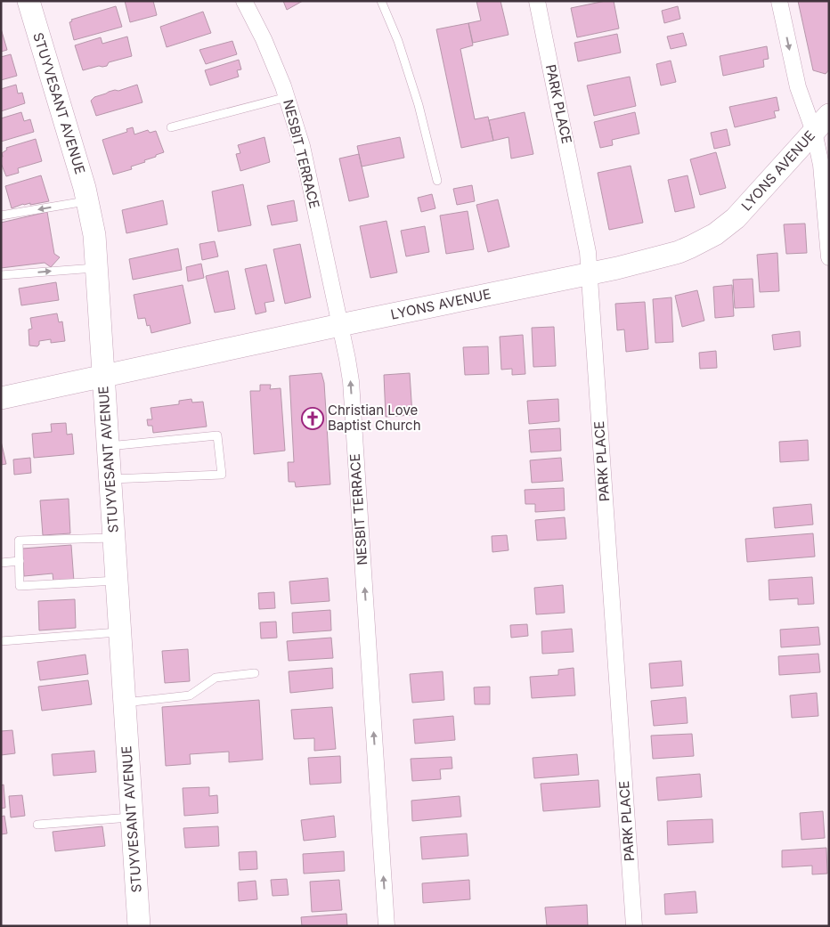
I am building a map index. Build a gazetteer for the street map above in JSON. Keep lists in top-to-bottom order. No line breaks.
{"streets":{"main road":["STUYVESANT AVENUE","LYONS AVENUE"],"street":["PARK PLACE","NESBIT TERRACE"]},"crossings":[["STUYVESANT AVENUE","LYONS AVENUE"],["PARK PLACE","LYONS AVENUE"],["NESBIT TERRACE","LYONS AVENUE"]],"one_way":["NESBIT TERRACE"],"places":{"church":["Christian Love Baptist Church"]}}
